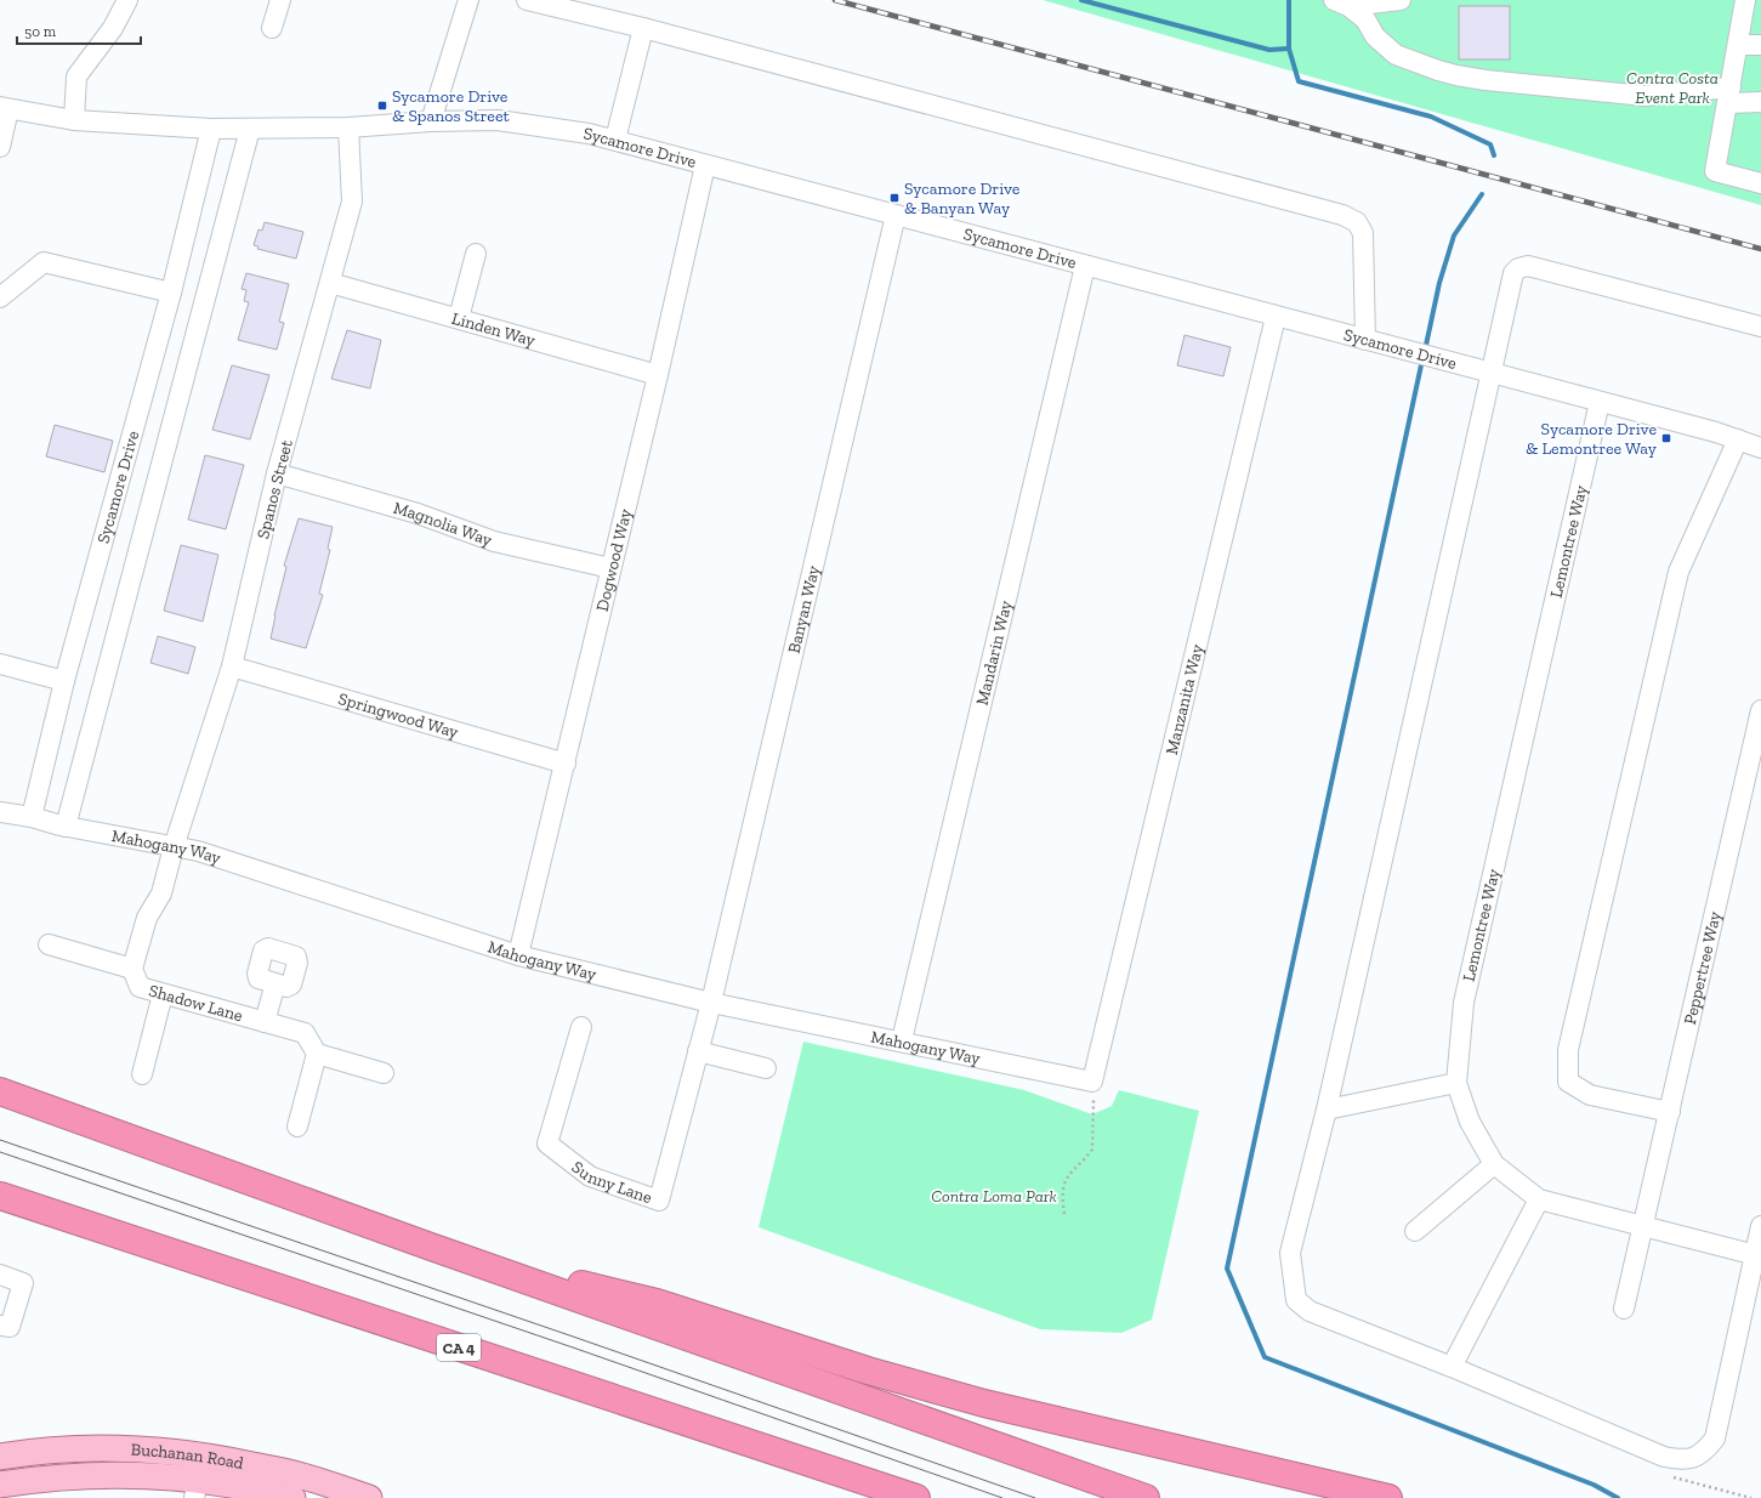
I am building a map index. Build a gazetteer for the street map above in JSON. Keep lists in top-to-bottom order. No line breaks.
{"streets":{"highway":["CA 4"],"main road":["Buchanan Road"],"street":["Sycamore Drive","Linden Way","Spanos Street","Magnolia Way","Lemontree Way","Dogwood Way","Banyan Way","Mandarin Way","Manzanita Way","Springwood Way","Mahogany Way","Peppertree Way","Shadow Lane","Sunny Lane"]},"crossings":[["Sycamore Drive","Spanos Street"],["Sycamore Drive","Lemontree Way"],["Sycamore Drive","Dogwood Way"],["Sycamore Drive","Banyan Way"],["Sycamore Drive","Mandarin Way"],["Sycamore Drive","Manzanita Way"],["Sycamore Drive","Mahogany Way"],["Linden Way","Spanos Street"],["Linden Way","Dogwood Way"],["Spanos Street","Magnolia Way"],["Spanos Street","Springwood Way"],["Spanos Street","Mahogany Way"],["Spanos Street","Shadow Lane"],["Magnolia Way","Dogwood Way"],["Lemontree Way","Peppertree Way"],["Dogwood Way","Springwood Way"],["Dogwood Way","Mahogany Way"],["Banyan Way","Mahogany Way"],["Banyan Way","Sunny Lane"],["Mandarin Way","Mahogany Way"],["Manzanita Way","Mahogany Way"],["Mahogany Way","Shadow Lane"],["Mahogany Way","Sunny Lane"]],"parks":["Contra Costa Event Park","Contra Loma Park"],"places":{"transit":["Sycamore Drive & Spanos Street","Sycamore Drive & Banyan Way","Sycamore Drive & Lemontree Way"]},"scale_bar":"50 m"}
